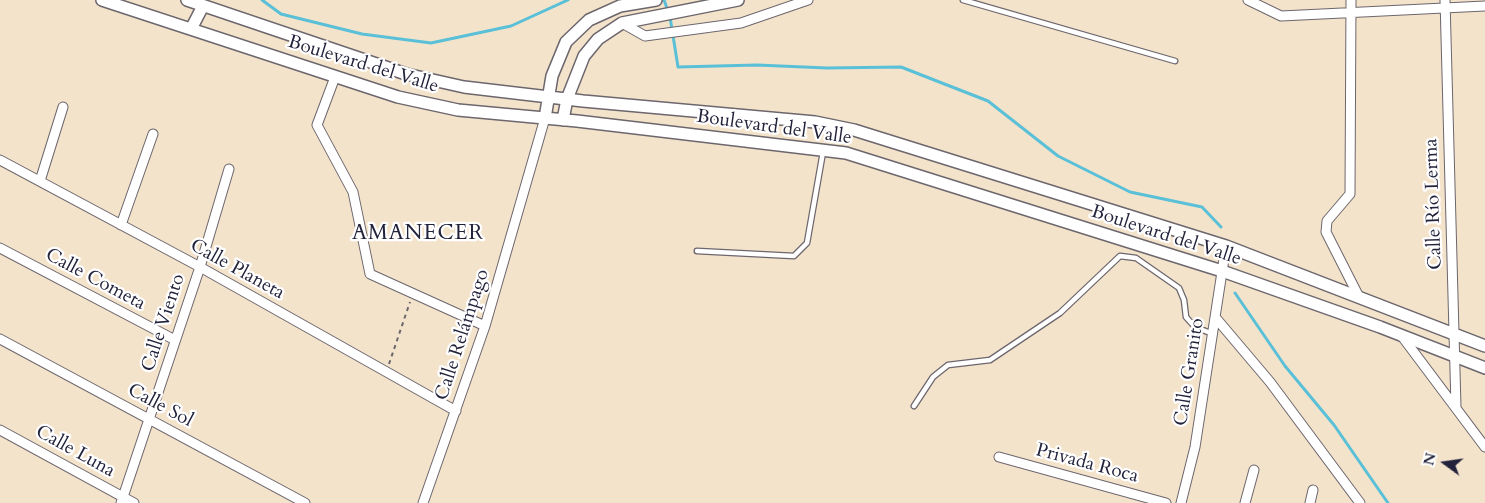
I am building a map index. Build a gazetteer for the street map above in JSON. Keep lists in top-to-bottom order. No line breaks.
{"streets":{"street":["Boulevard del Valle","Calle Río Lerma","Calle Planeta","Calle Cometa","Calle Viento","Calle Relámpago","Calle Granito","Calle Sol","Calle Luna","Privada Roca"]},"crossings":[["Boulevard del Valle","Calle Río Lerma"],["Boulevard del Valle","Calle Relámpago"],["Boulevard del Valle","Calle Granito"],["Calle Planeta","Calle Viento"],["Calle Planeta","Calle Relámpago"],["Calle Cometa","Calle Viento"],["Calle Viento","Calle Sol"],["Calle Viento","Calle Luna"]],"districts":["AMANECER"],"north":"left"}
